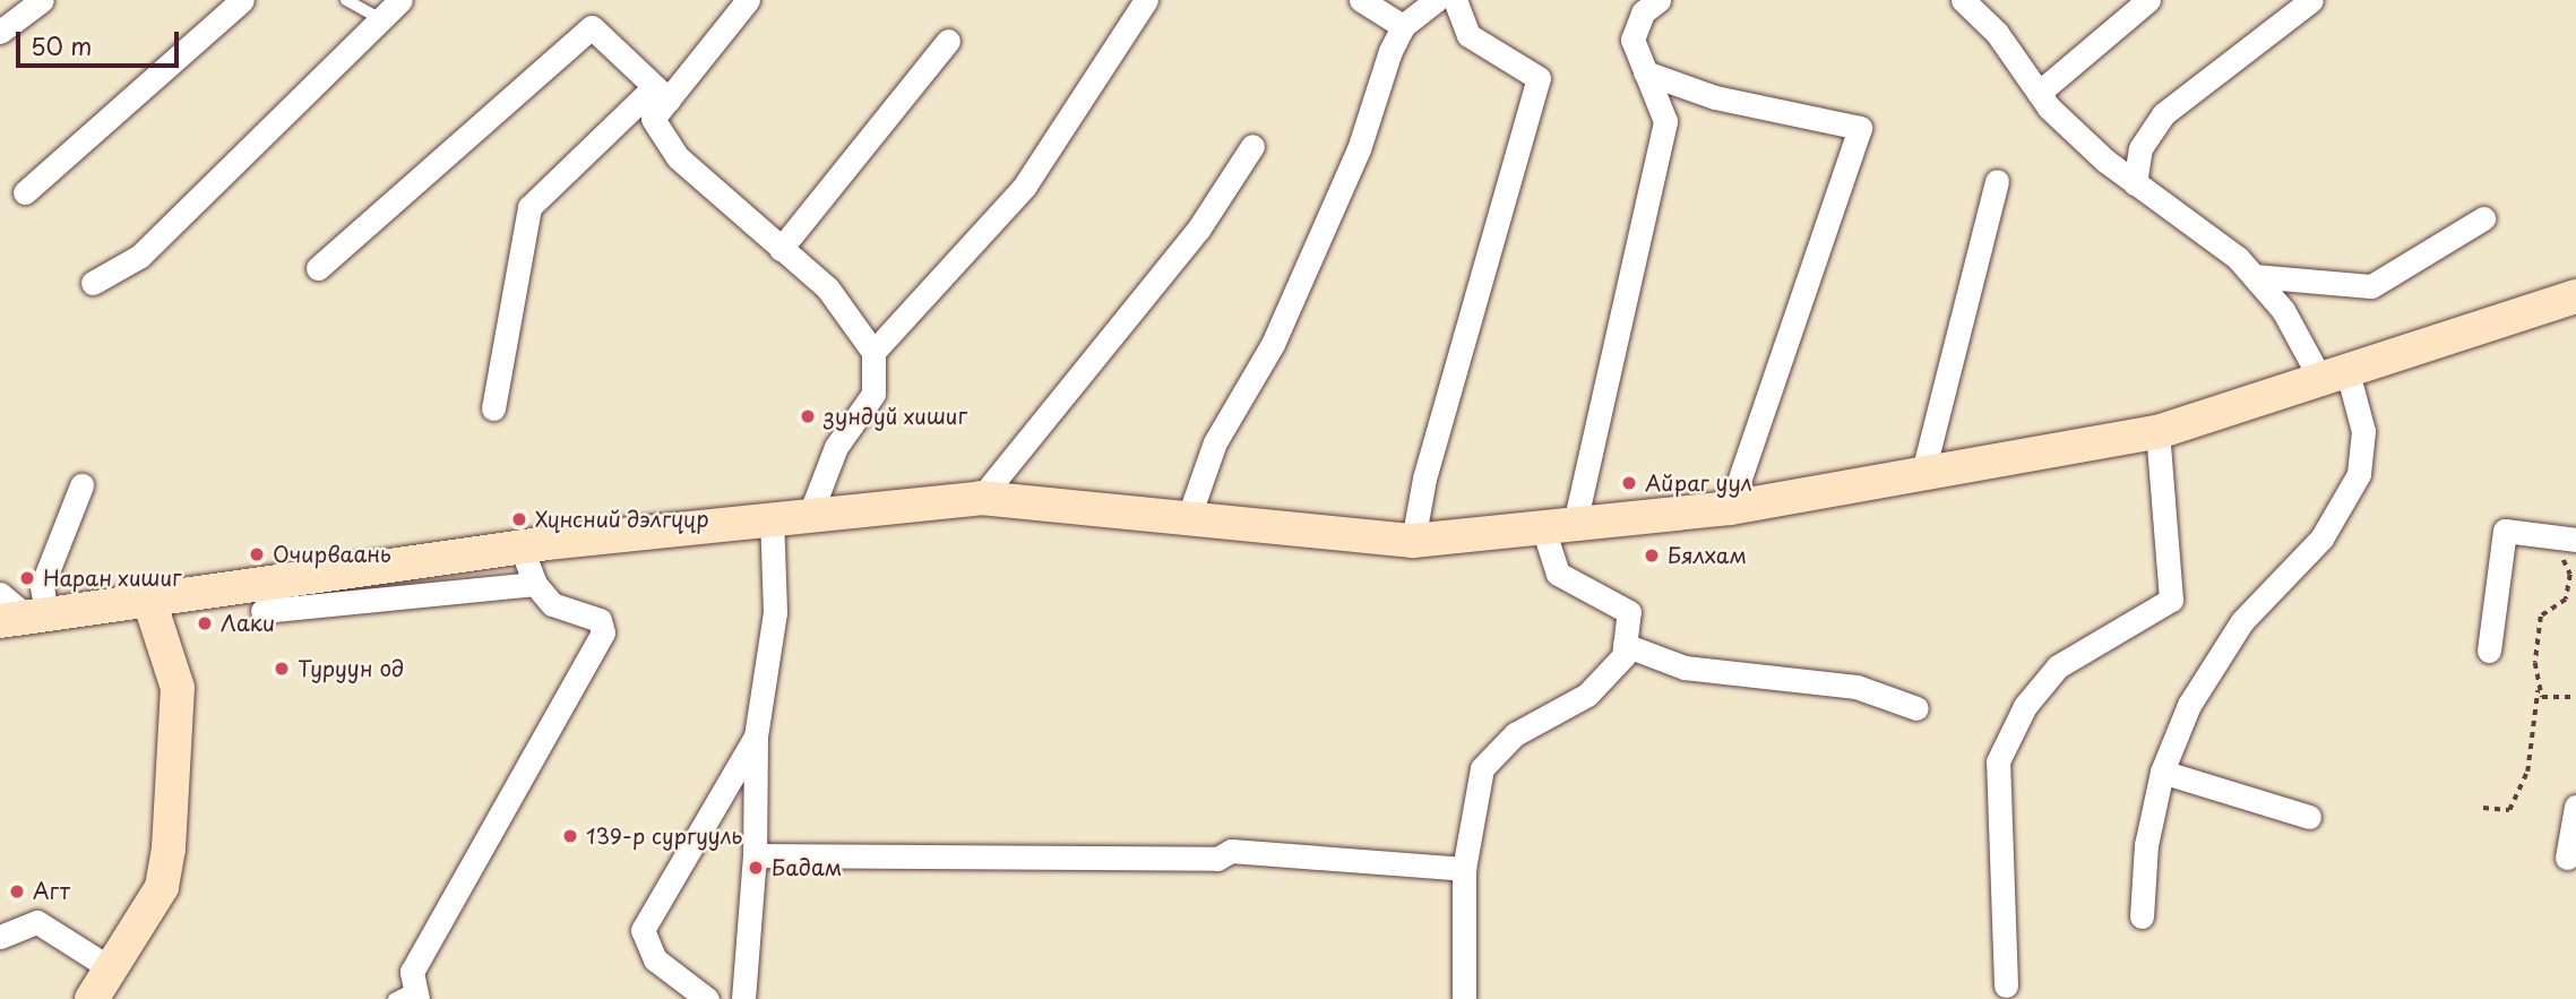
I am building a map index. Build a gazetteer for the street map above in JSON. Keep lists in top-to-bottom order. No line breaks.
{"places":["зундуй хишиг","Айраг уул","Хүнсний дэлгүүр","Очирваань","Бялхам","Наран хишиг","Лаки","Туруун од","139-р сургууль","Бадам","Агт"],"scale_bar":"50 m"}
